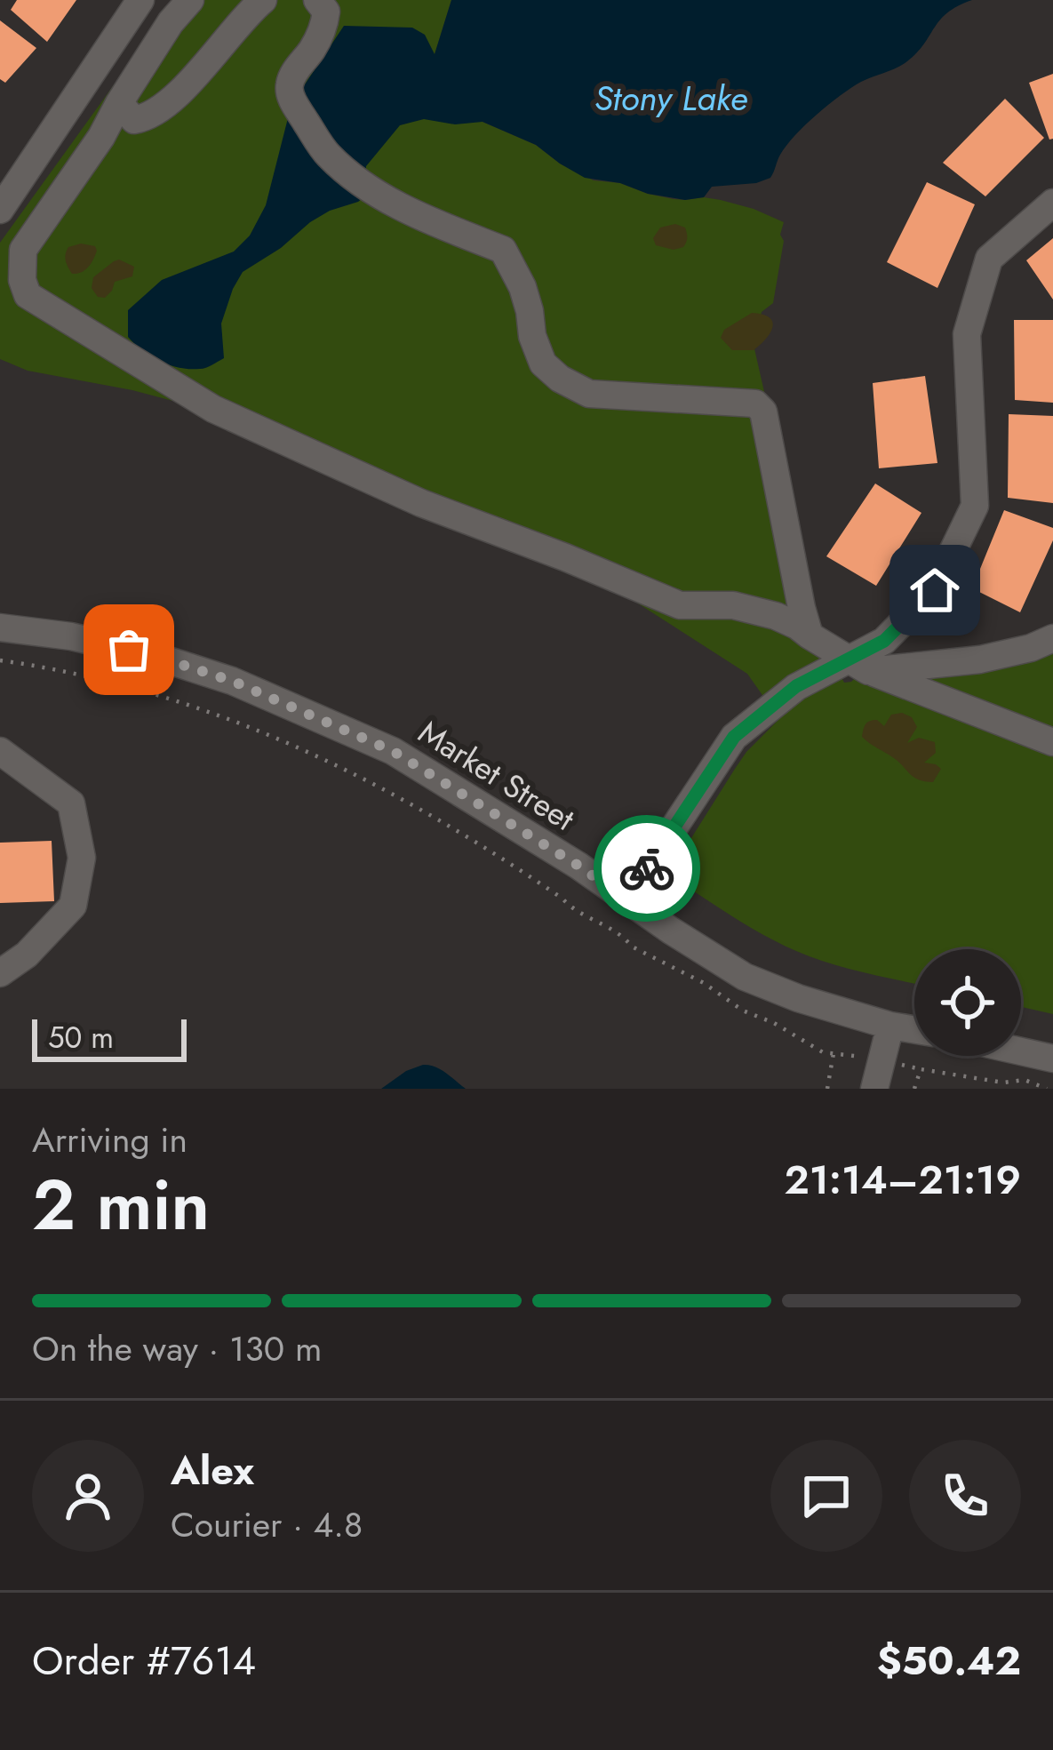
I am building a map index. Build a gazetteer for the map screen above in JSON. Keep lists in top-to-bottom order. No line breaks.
{"streets":{"street":["Market Street"]},"water":["Stony Lake"],"scale_bar":"50 m","page":{"scale":"50 m","heading":["2 min","Arriving in","21:14–21:19"],"panel":["Alex","Courier · 4.8","Order #7614","$50.42"],"bar":"On the way · 130 m"}}
